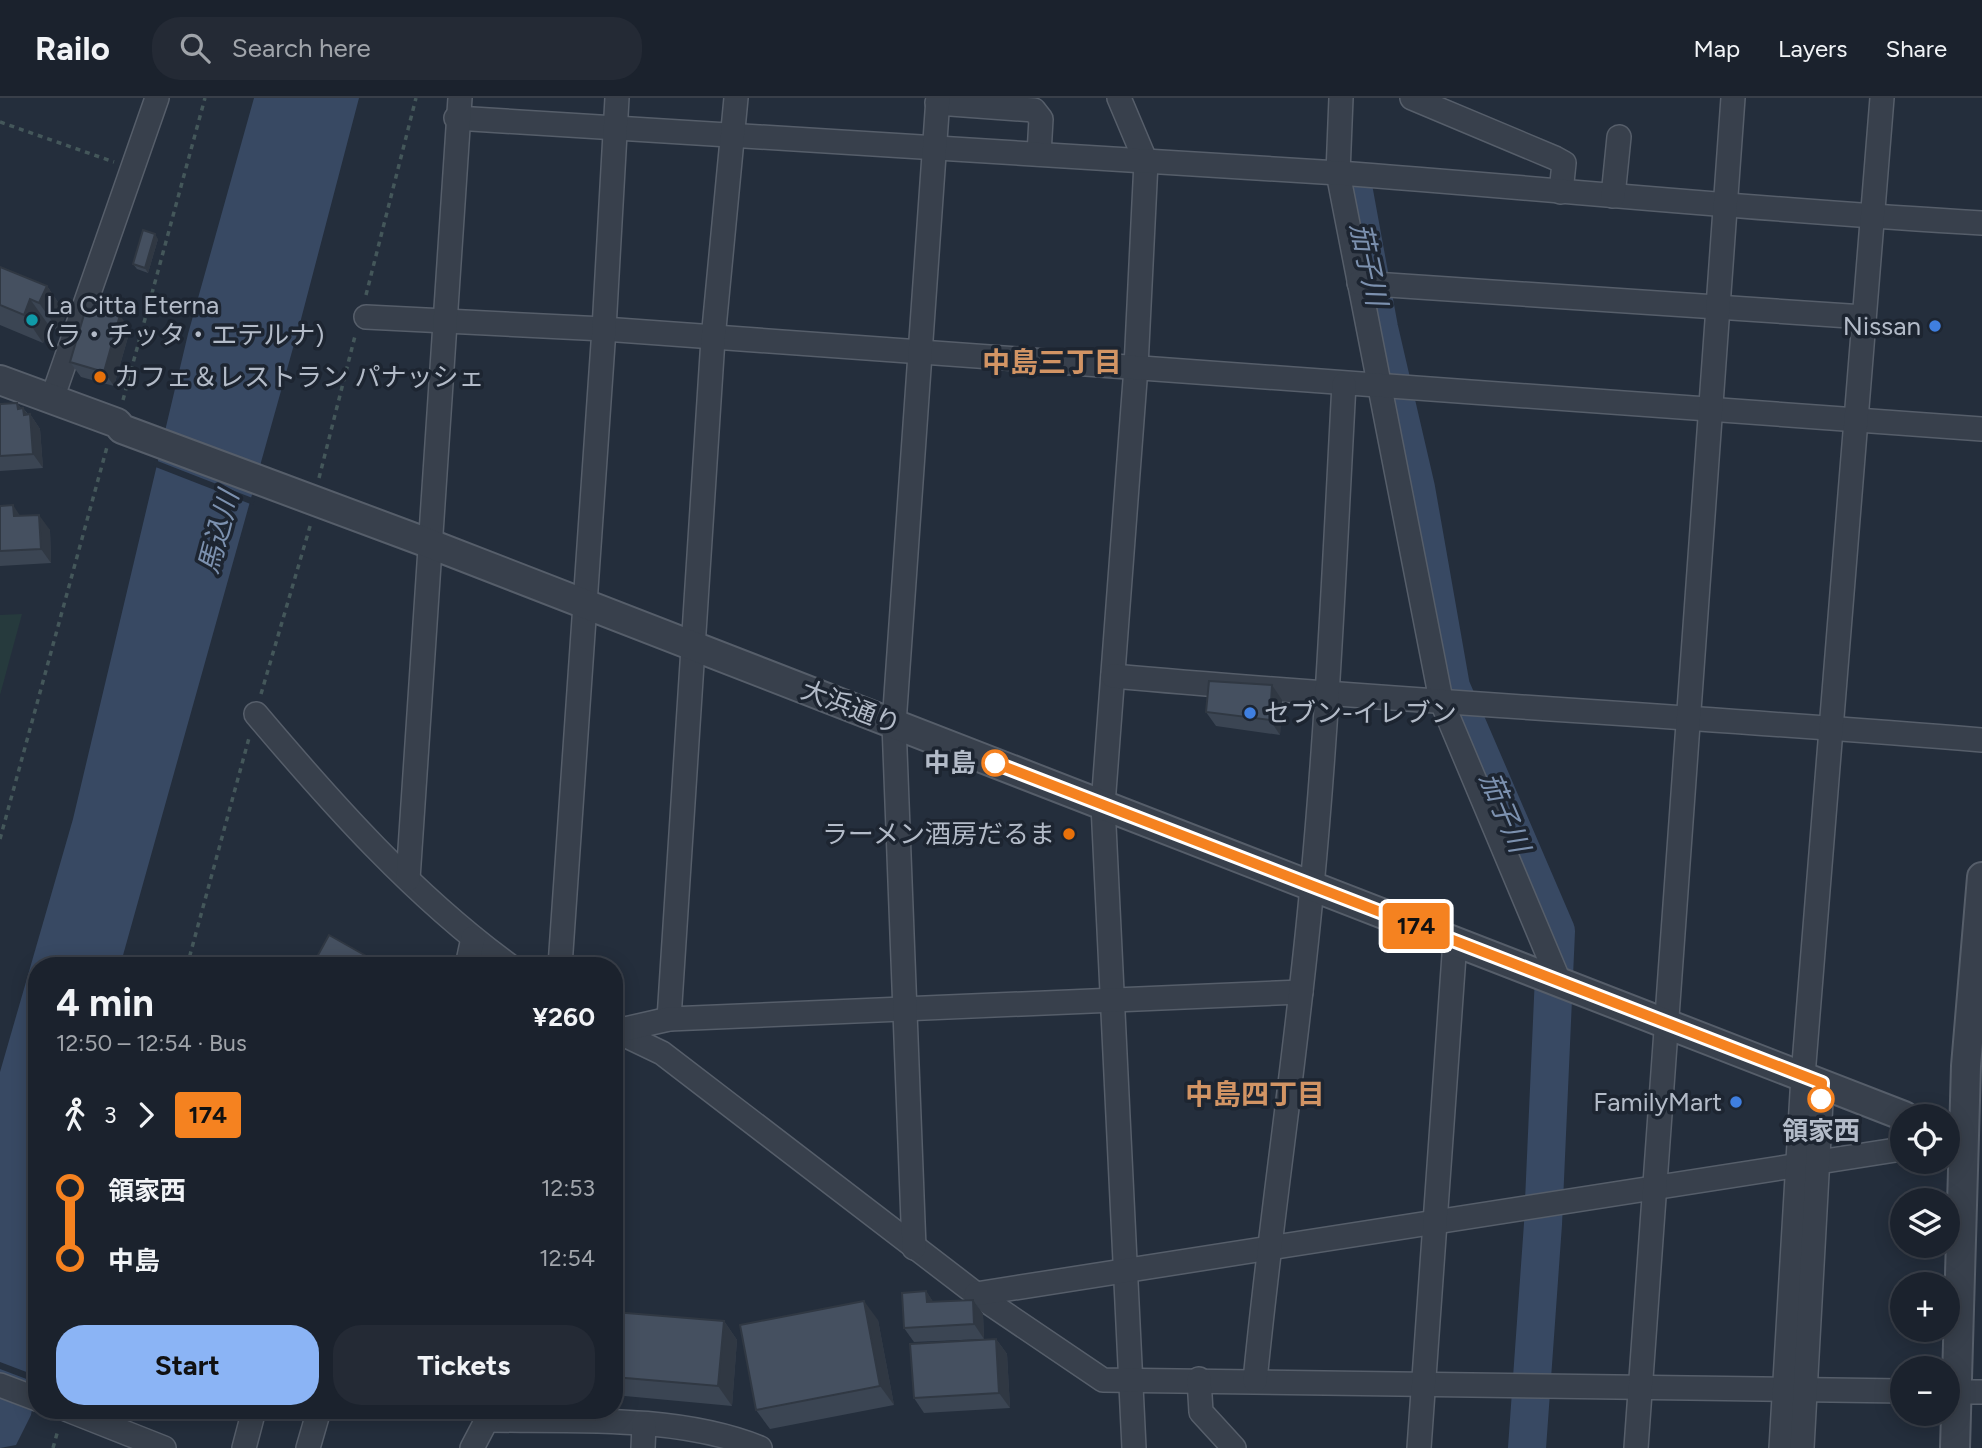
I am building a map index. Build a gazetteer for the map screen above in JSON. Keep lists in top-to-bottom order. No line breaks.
{"streets":{"street":["大浜通り"]},"districts":["中島三丁目","中島四丁目"],"water":["茄子川","馬込川"],"places":["La Citta Eterna (ラ・チッタ・エテルナ)","Nissan","カフェ＆レストラン パナッシェ","セブン-イレブン","中島","ラーメン酒房だるま","領家西","FamilyMart"],"lines":["bus line 174"],"page":{"header":"Railo","search":"Search here","nav":["Map","Layers","Share"],"on_map":"174","heading":["4 min","12:50 – 12:54 · Bus","¥260"],"legs":["3","174"],"map_buttons":["+","−"],"list":[{"name":"領家西","value":"12:53"},{"name":"中島","value":"12:54"}],"buttons":["Start","Tickets"]}}
